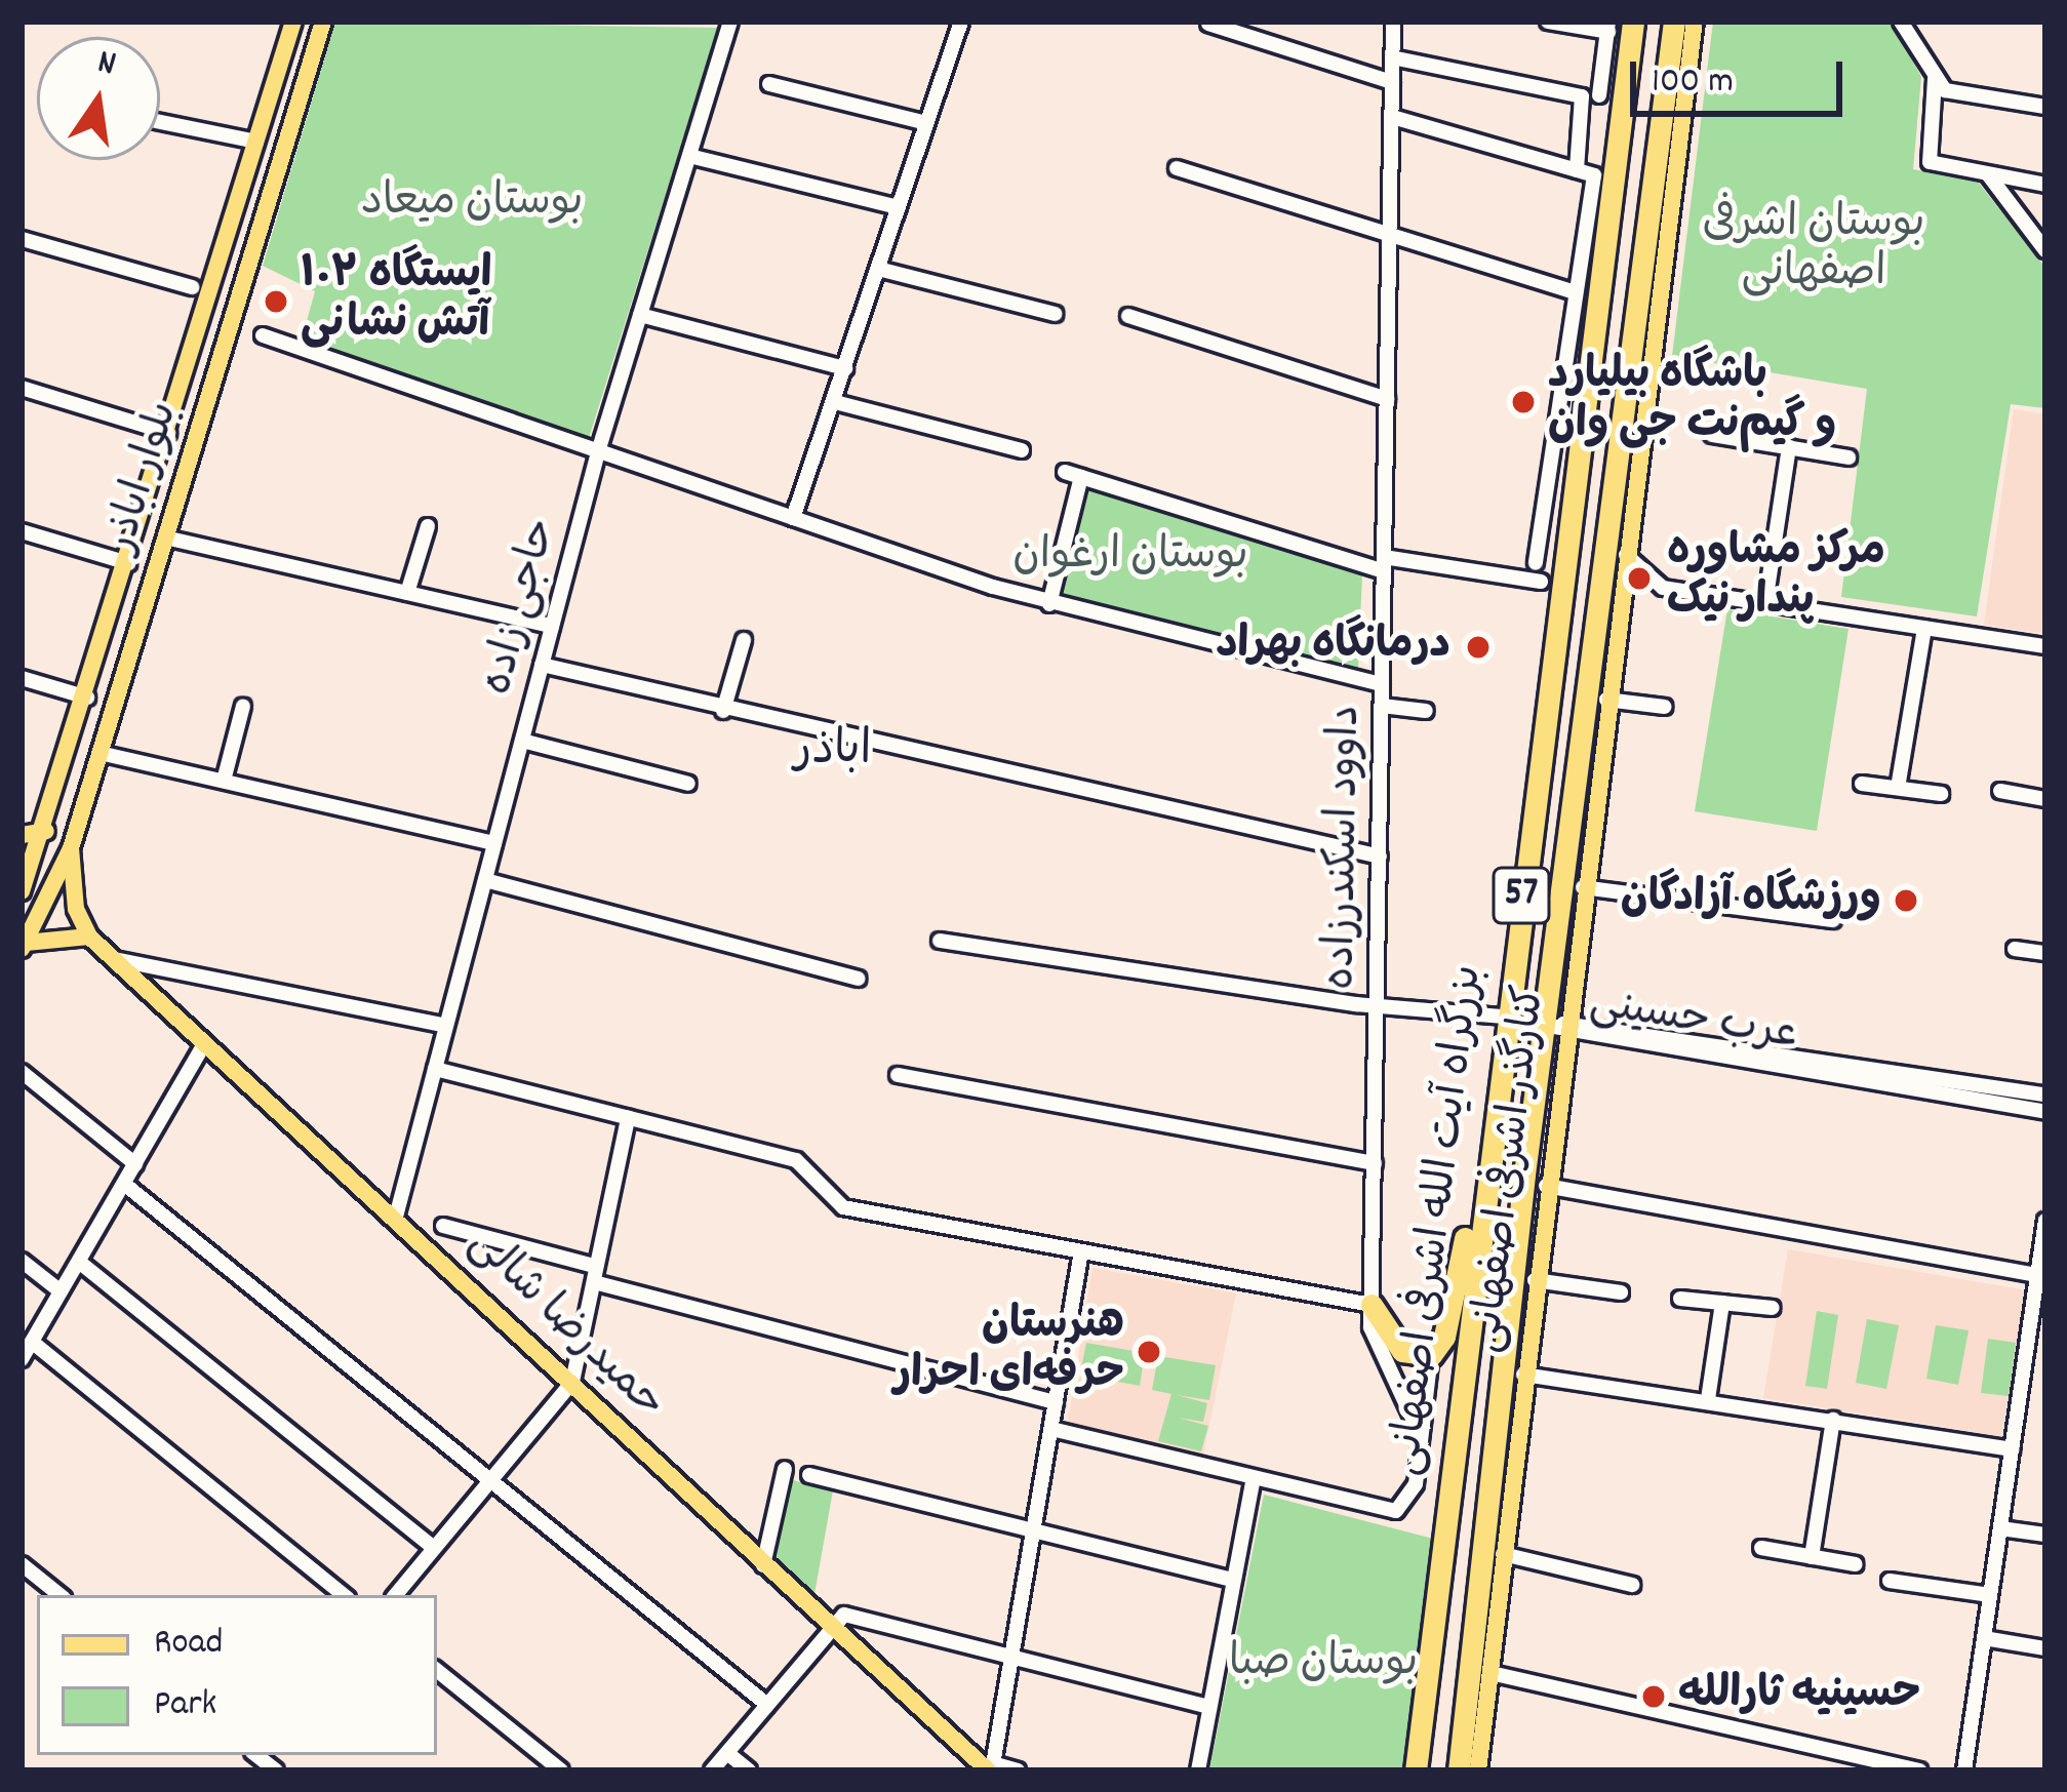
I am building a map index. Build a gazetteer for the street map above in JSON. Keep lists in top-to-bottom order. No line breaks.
{"streets":{"highway":["57","بزرگراه آیت الله اشرفی اصفهانی"],"main road":["بلوار اباذر","کنارگذر اشرفی اصفهانی","حمیدرضا شالی"],"street":["حاجی زاده","داوود اسکندرزاده","عرب حسینی"]},"crossings":[["حاجی زاده","حمیدرضا شالی"],["عرب حسینی","کنارگذر اشرفی اصفهانی"],["عرب حسینی","بزرگراه آیت الله اشرفی اصفهانی"],["کنارگذر اشرفی اصفهانی","بزرگراه آیت الله اشرفی اصفهانی"]],"districts":["اباذر"],"parks":["بوستان میعاد","بوستان اشرفی اصفهانی","بوستان ارغوان","بوستان صبا"],"places":["ایستگاه ۱۰۲ آتش نشانی","باشگاه بیلیارد و گیم‌نت جی وان","مرکز مشاوره پندار نیک","درمانگاه بهراد","ورزشگاه آزادگان","هنرستان حرفه‌ای احرار","حسینیه ثارالله"],"legend":["Road","Park"],"scale_bar":"100 m","north":"top"}
